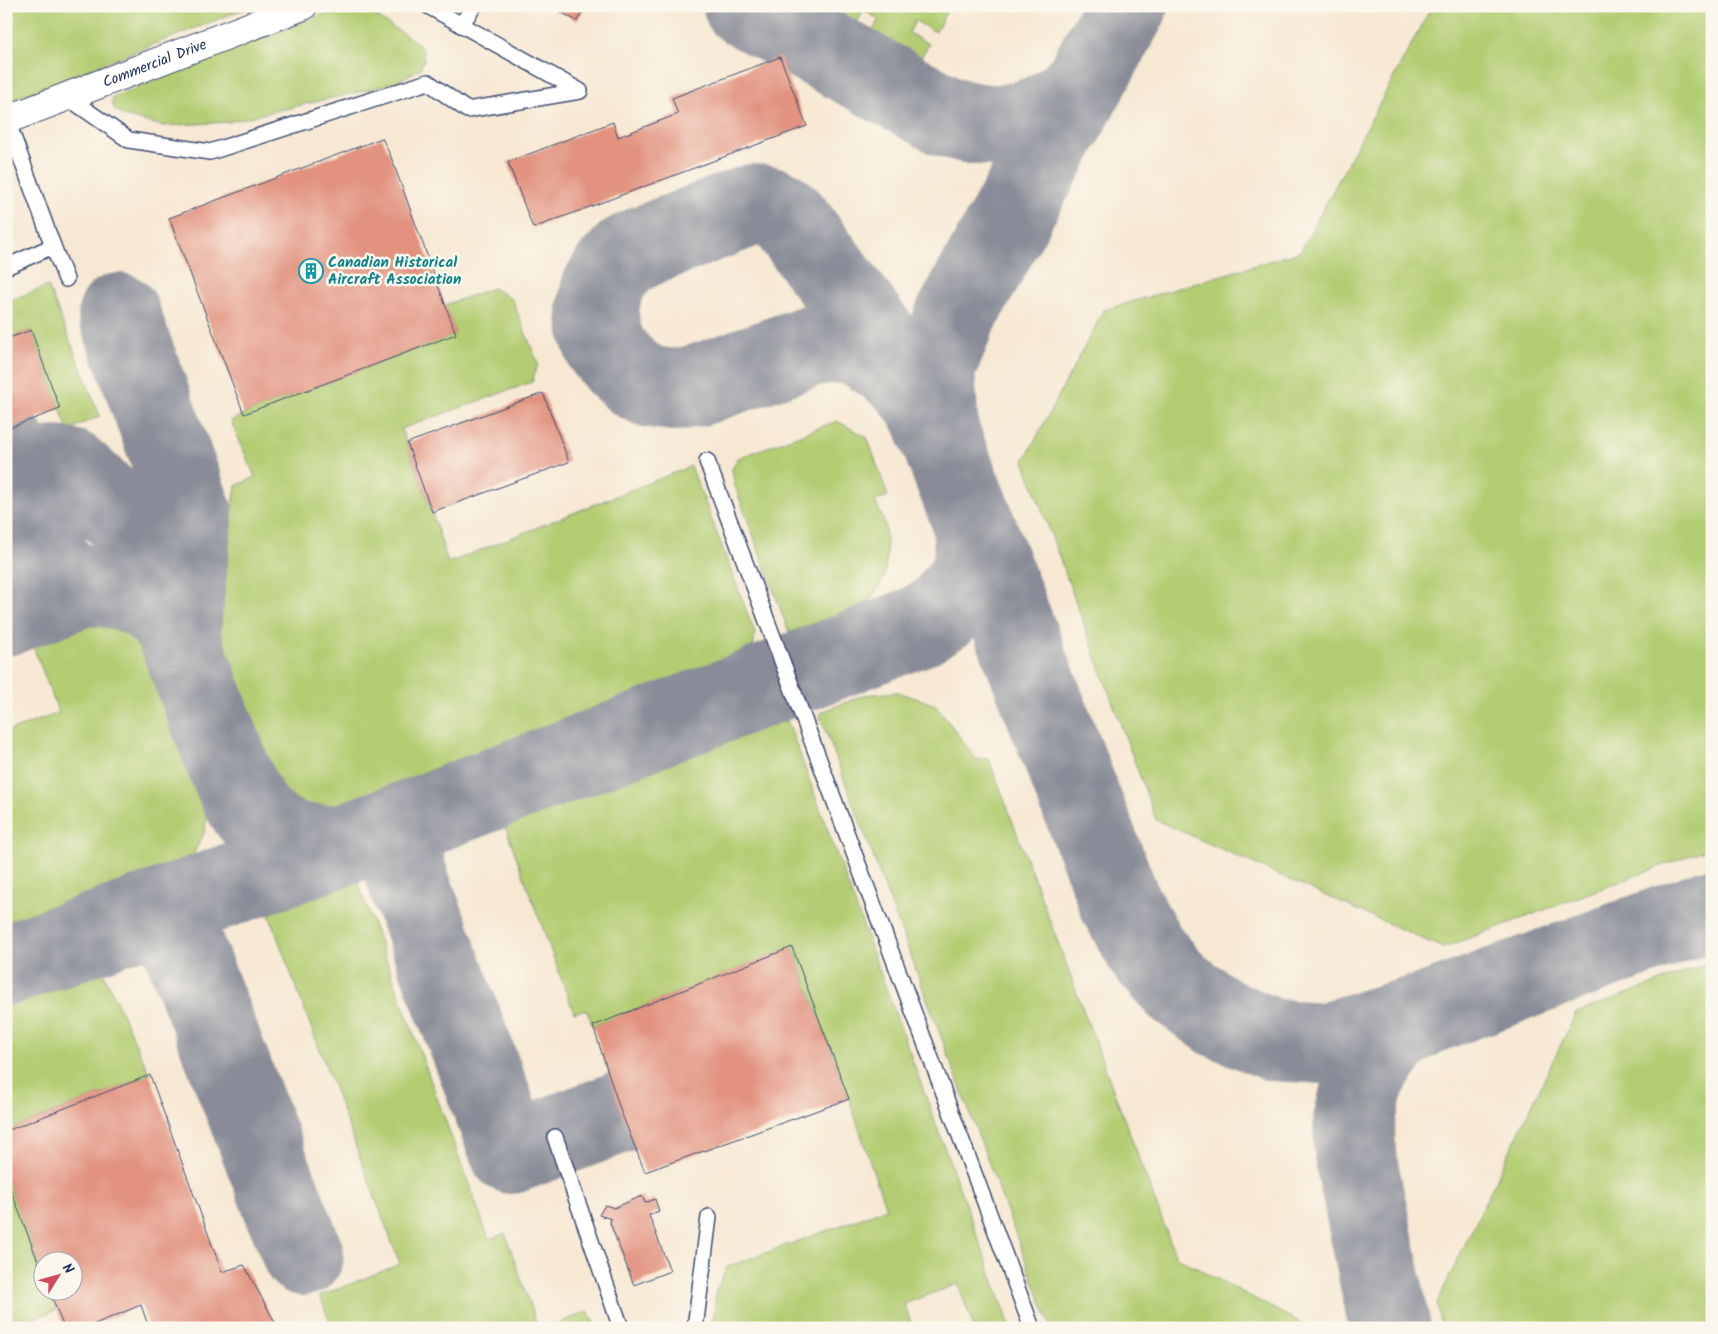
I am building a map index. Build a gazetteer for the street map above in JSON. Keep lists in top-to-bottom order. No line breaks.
{"streets":{"street":["Commercial Drive"]},"places":{"building":["Canadian Historical Aircraft Association"]},"north":"top right"}
